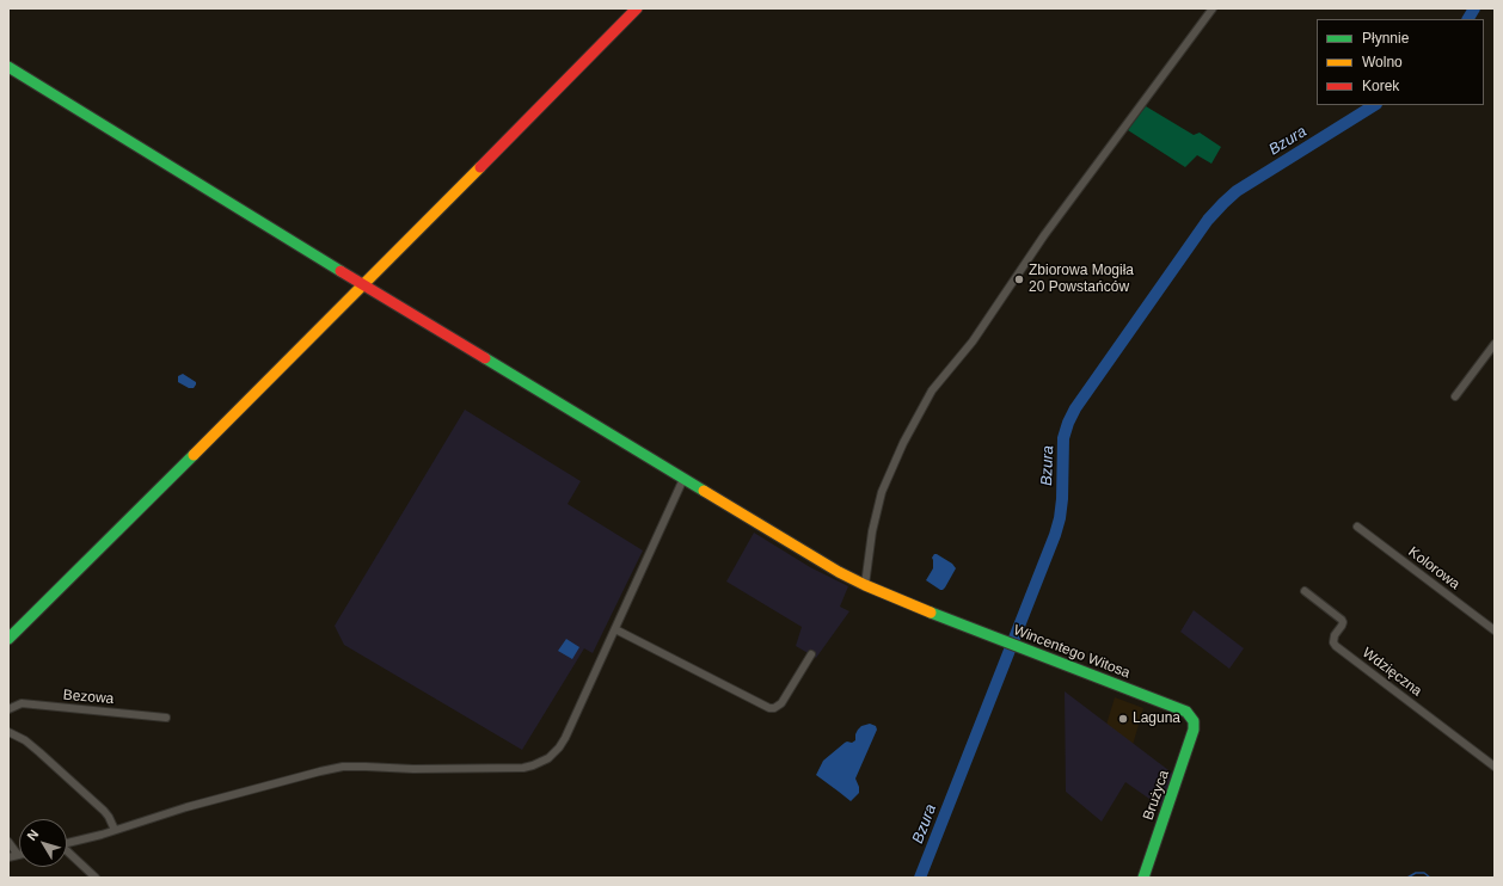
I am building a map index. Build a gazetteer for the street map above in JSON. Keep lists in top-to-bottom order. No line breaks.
{"streets":{"street":["Kolorowa","Wincentego Witosa","Wdzięczna","Bezowa","Brużyca"]},"crossings":[["Wincentego Witosa","Brużyca"]],"water":["Bzura"],"places":["Zbiorowa Mogiła 20 Powstańców","Laguna"],"legend":["Płynnie","Wolno","Korek"],"north":"top left"}
